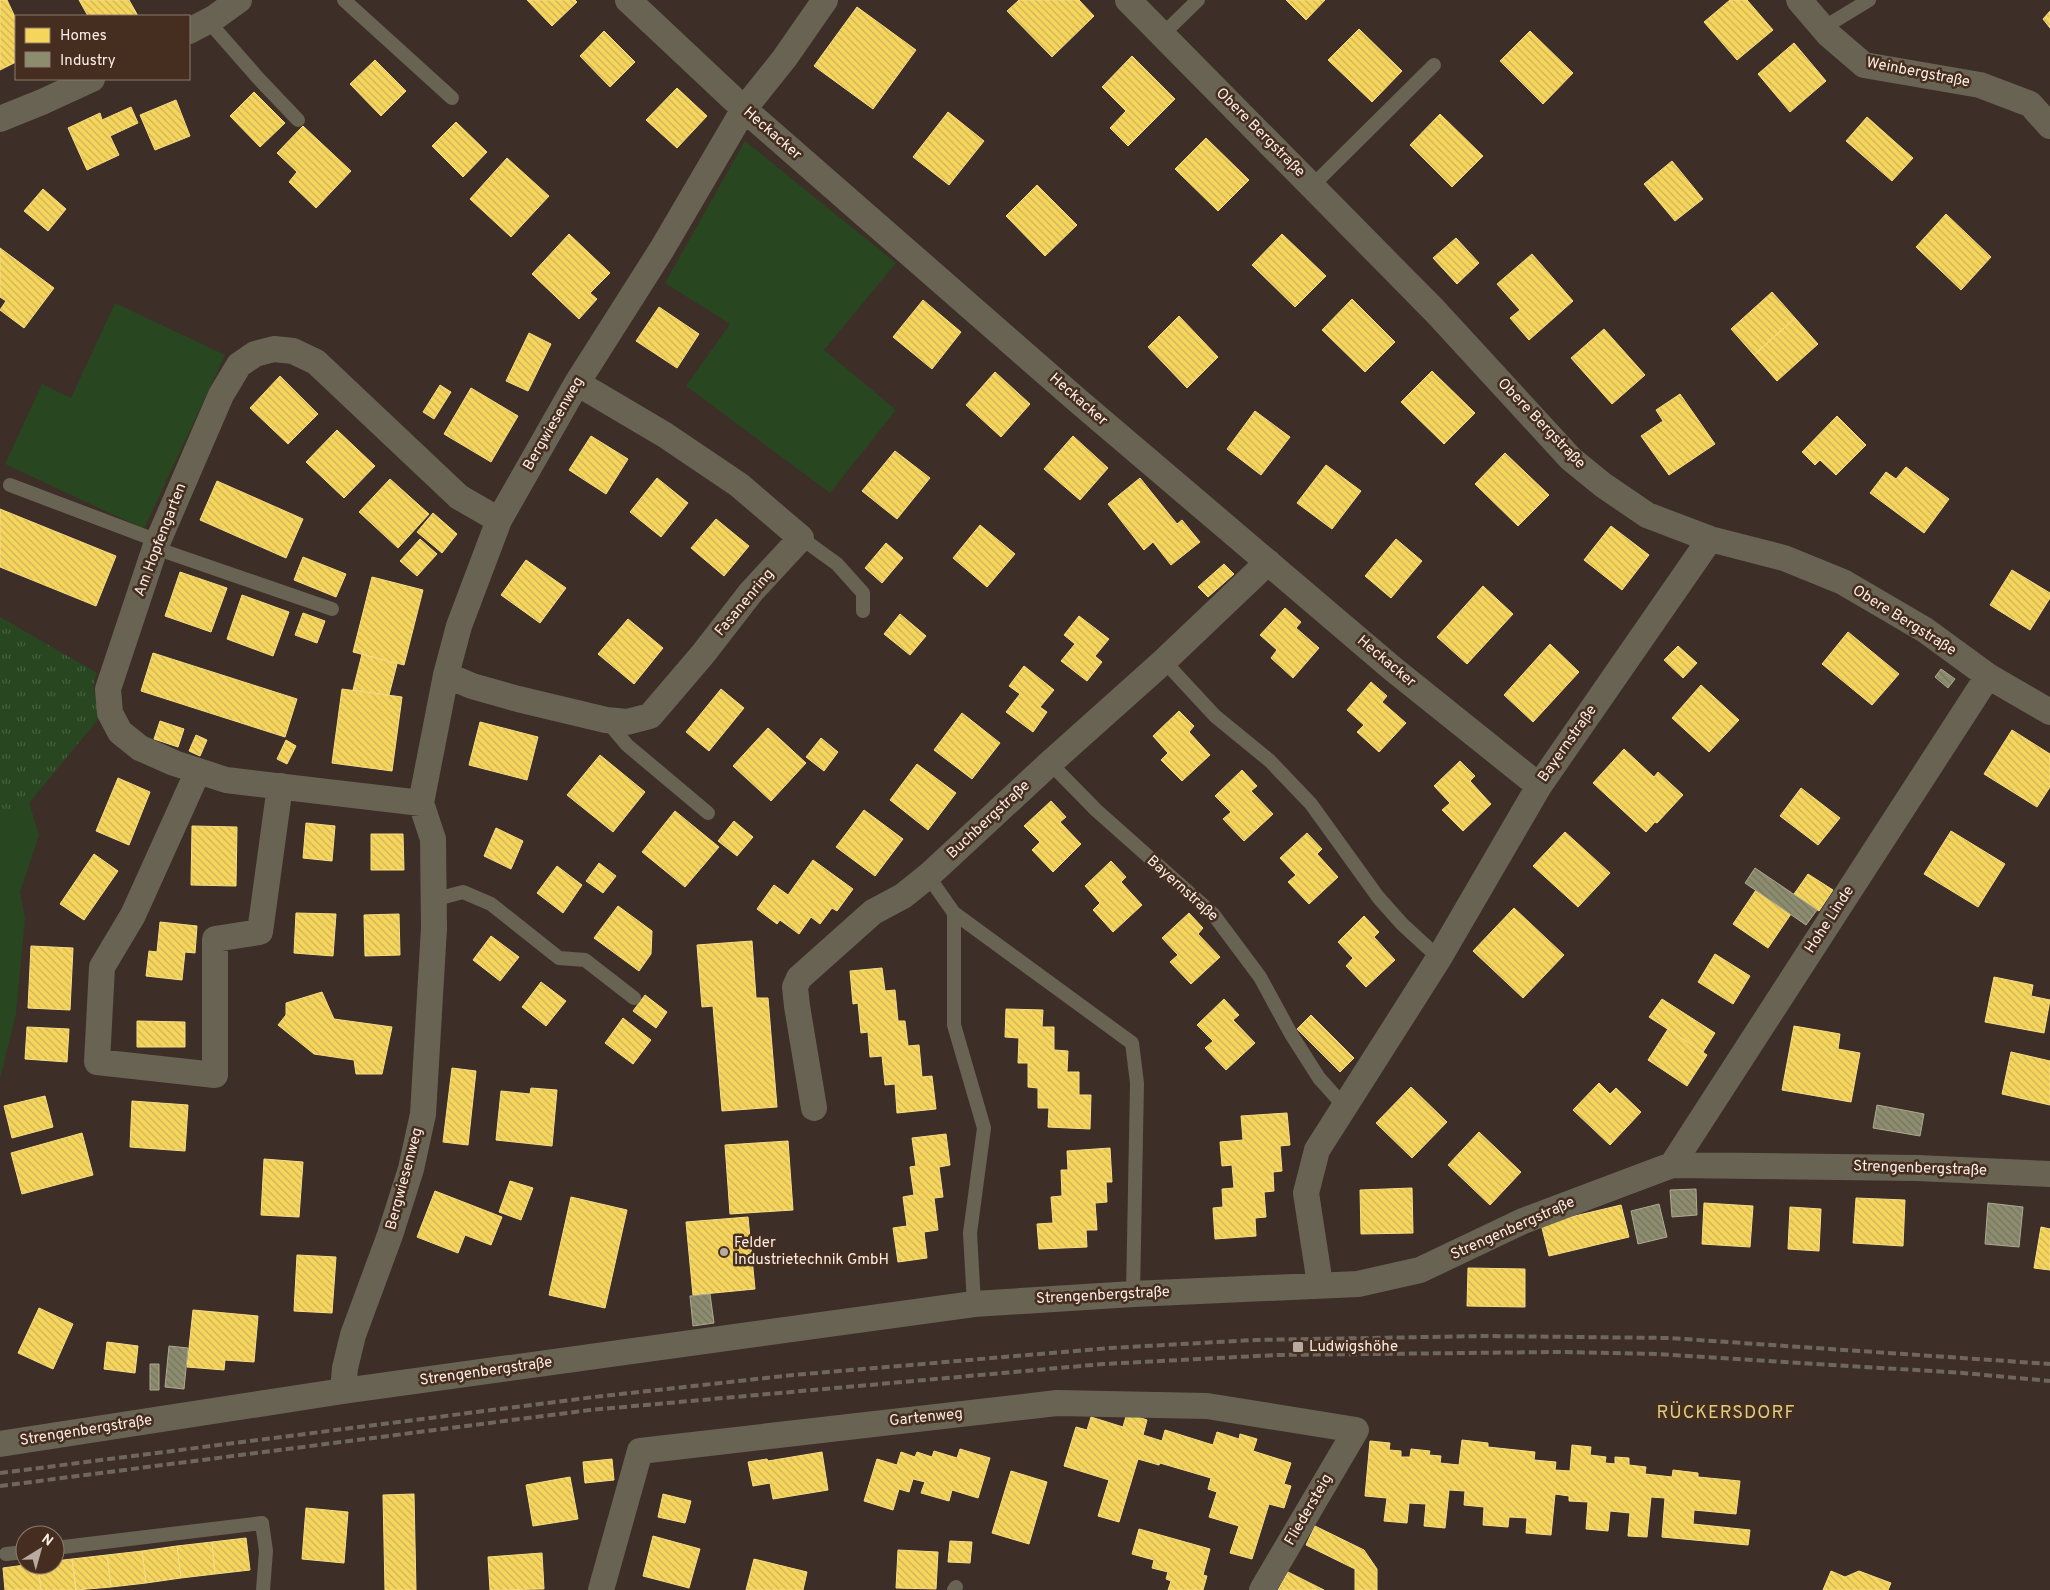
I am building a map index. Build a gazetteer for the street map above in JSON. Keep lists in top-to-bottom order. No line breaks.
{"streets":{"street":["Weinbergstraße","Obere Bergstraße","Heckacker","Bergwiesenweg","Am Hopfengarten","Fasanenring","Bayernstraße","Buchbergstraße","Hohe Linde","Strengenbergstraße","Gartenweg","Fliedersteig"]},"crossings":[["Obere Bergstraße","Bayernstraße"],["Obere Bergstraße","Hohe Linde"],["Heckacker","Bergwiesenweg"],["Heckacker","Bayernstraße"],["Heckacker","Buchbergstraße"],["Bergwiesenweg","Am Hopfengarten"],["Bergwiesenweg","Fasanenring"],["Bergwiesenweg","Strengenbergstraße"],["Bayernstraße","Buchbergstraße"],["Bayernstraße","Strengenbergstraße"],["Hohe Linde","Strengenbergstraße"],["Gartenweg","Fliedersteig"]],"districts":["RÜCKERSDORF"],"places":{"other":["Felder Industrietechnik GmbH"],"transit":["Ludwigshöhe"]},"legend":["Homes","Industry"],"north":"top right"}
